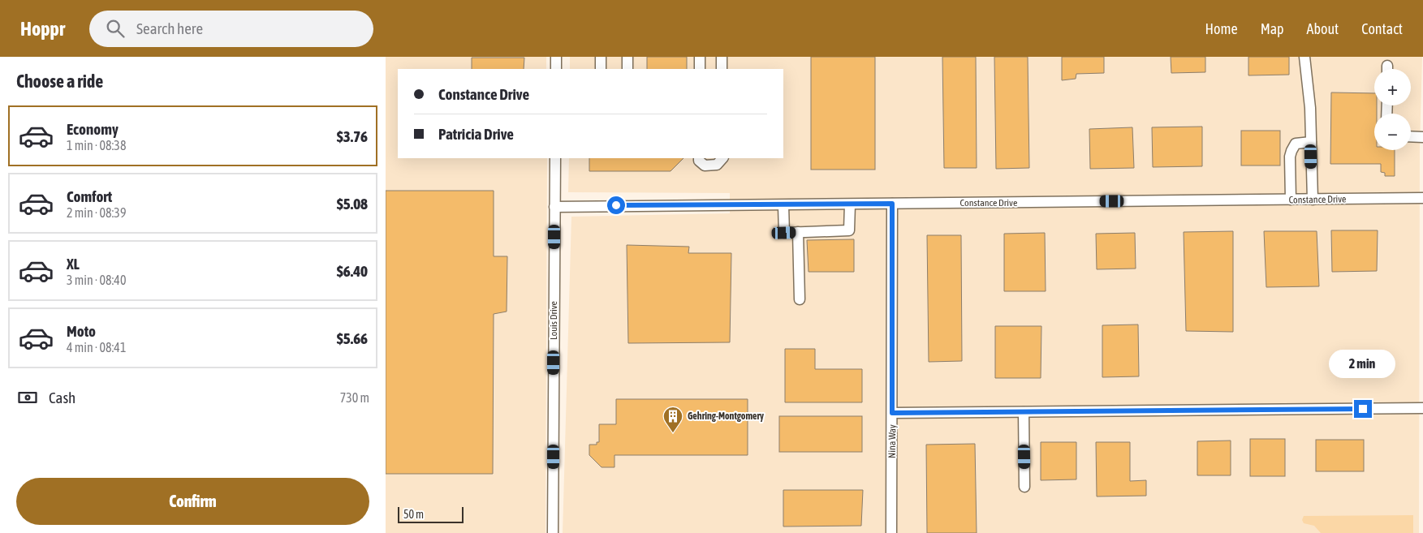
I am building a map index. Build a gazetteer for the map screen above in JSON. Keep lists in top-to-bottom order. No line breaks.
{"streets":{"street":["Constance Drive","Louis Drive","Nina Way"]},"crossings":[["Constance Drive","Louis Drive"],["Constance Drive","Nina Way"]],"places":{"building":["Gehring-Montgomery"]},"scale_bar":"50 m","page":{"header":"Hoppr","search":"Search here","nav":["Home","Map","About","Contact"],"heading":"Choose a ride","map_buttons":["+","−"],"banner":["Constance Drive","Patricia Drive"],"list":[{"name":"Economy","note":"1 min · 08:38","value":"$3.76"},{"name":"Comfort","note":"2 min · 08:39","value":"$5.08"},{"name":"XL","note":"3 min · 08:40","value":"$6.40"},{"name":"Moto","note":"4 min · 08:41","value":"$5.66"}],"bubble":"2 min","pay":["Cash","730 m"],"buttons":"Confirm","scale":"50 m"}}
